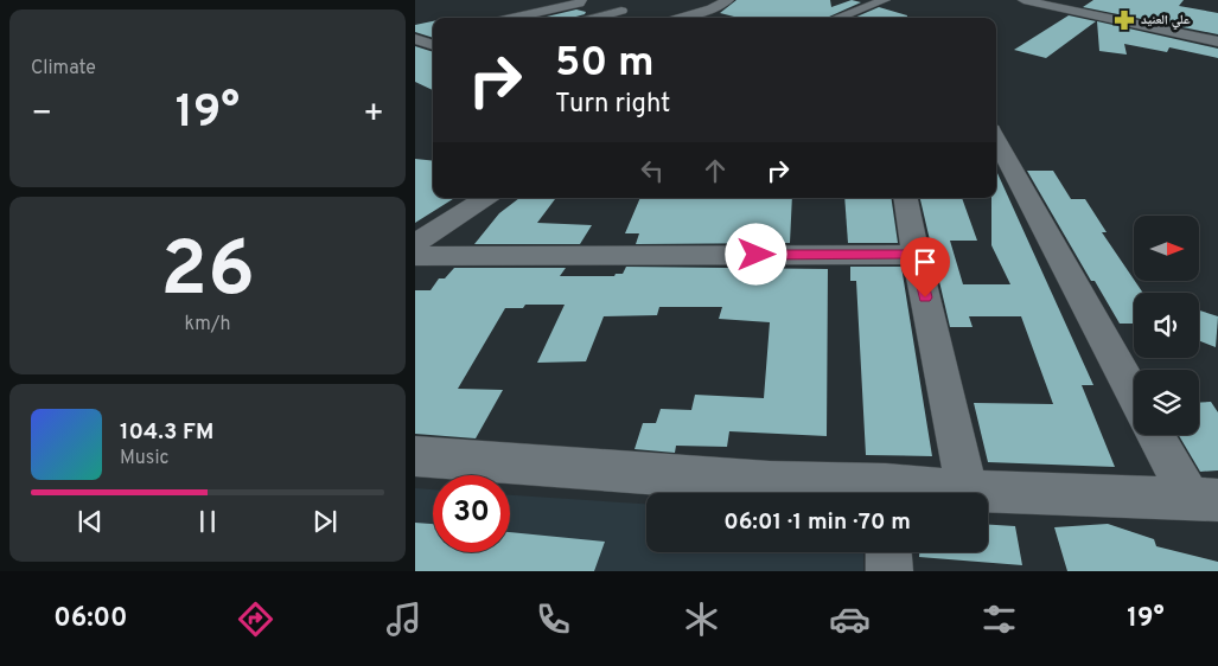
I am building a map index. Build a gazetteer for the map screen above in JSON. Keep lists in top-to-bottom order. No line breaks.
{"places":{"pharmacy":["علي العنيد"]},"north":"right","page":{"tile":["Climate",["26","km/h"]],"turn":["50 m","Turn right"],"heat":["−","19°","+"],"song":["104.3 FM","Music"],"limit":"30","trip":"06:01 · 1 min · 70 m","tabs":["06:00","19°"]}}
